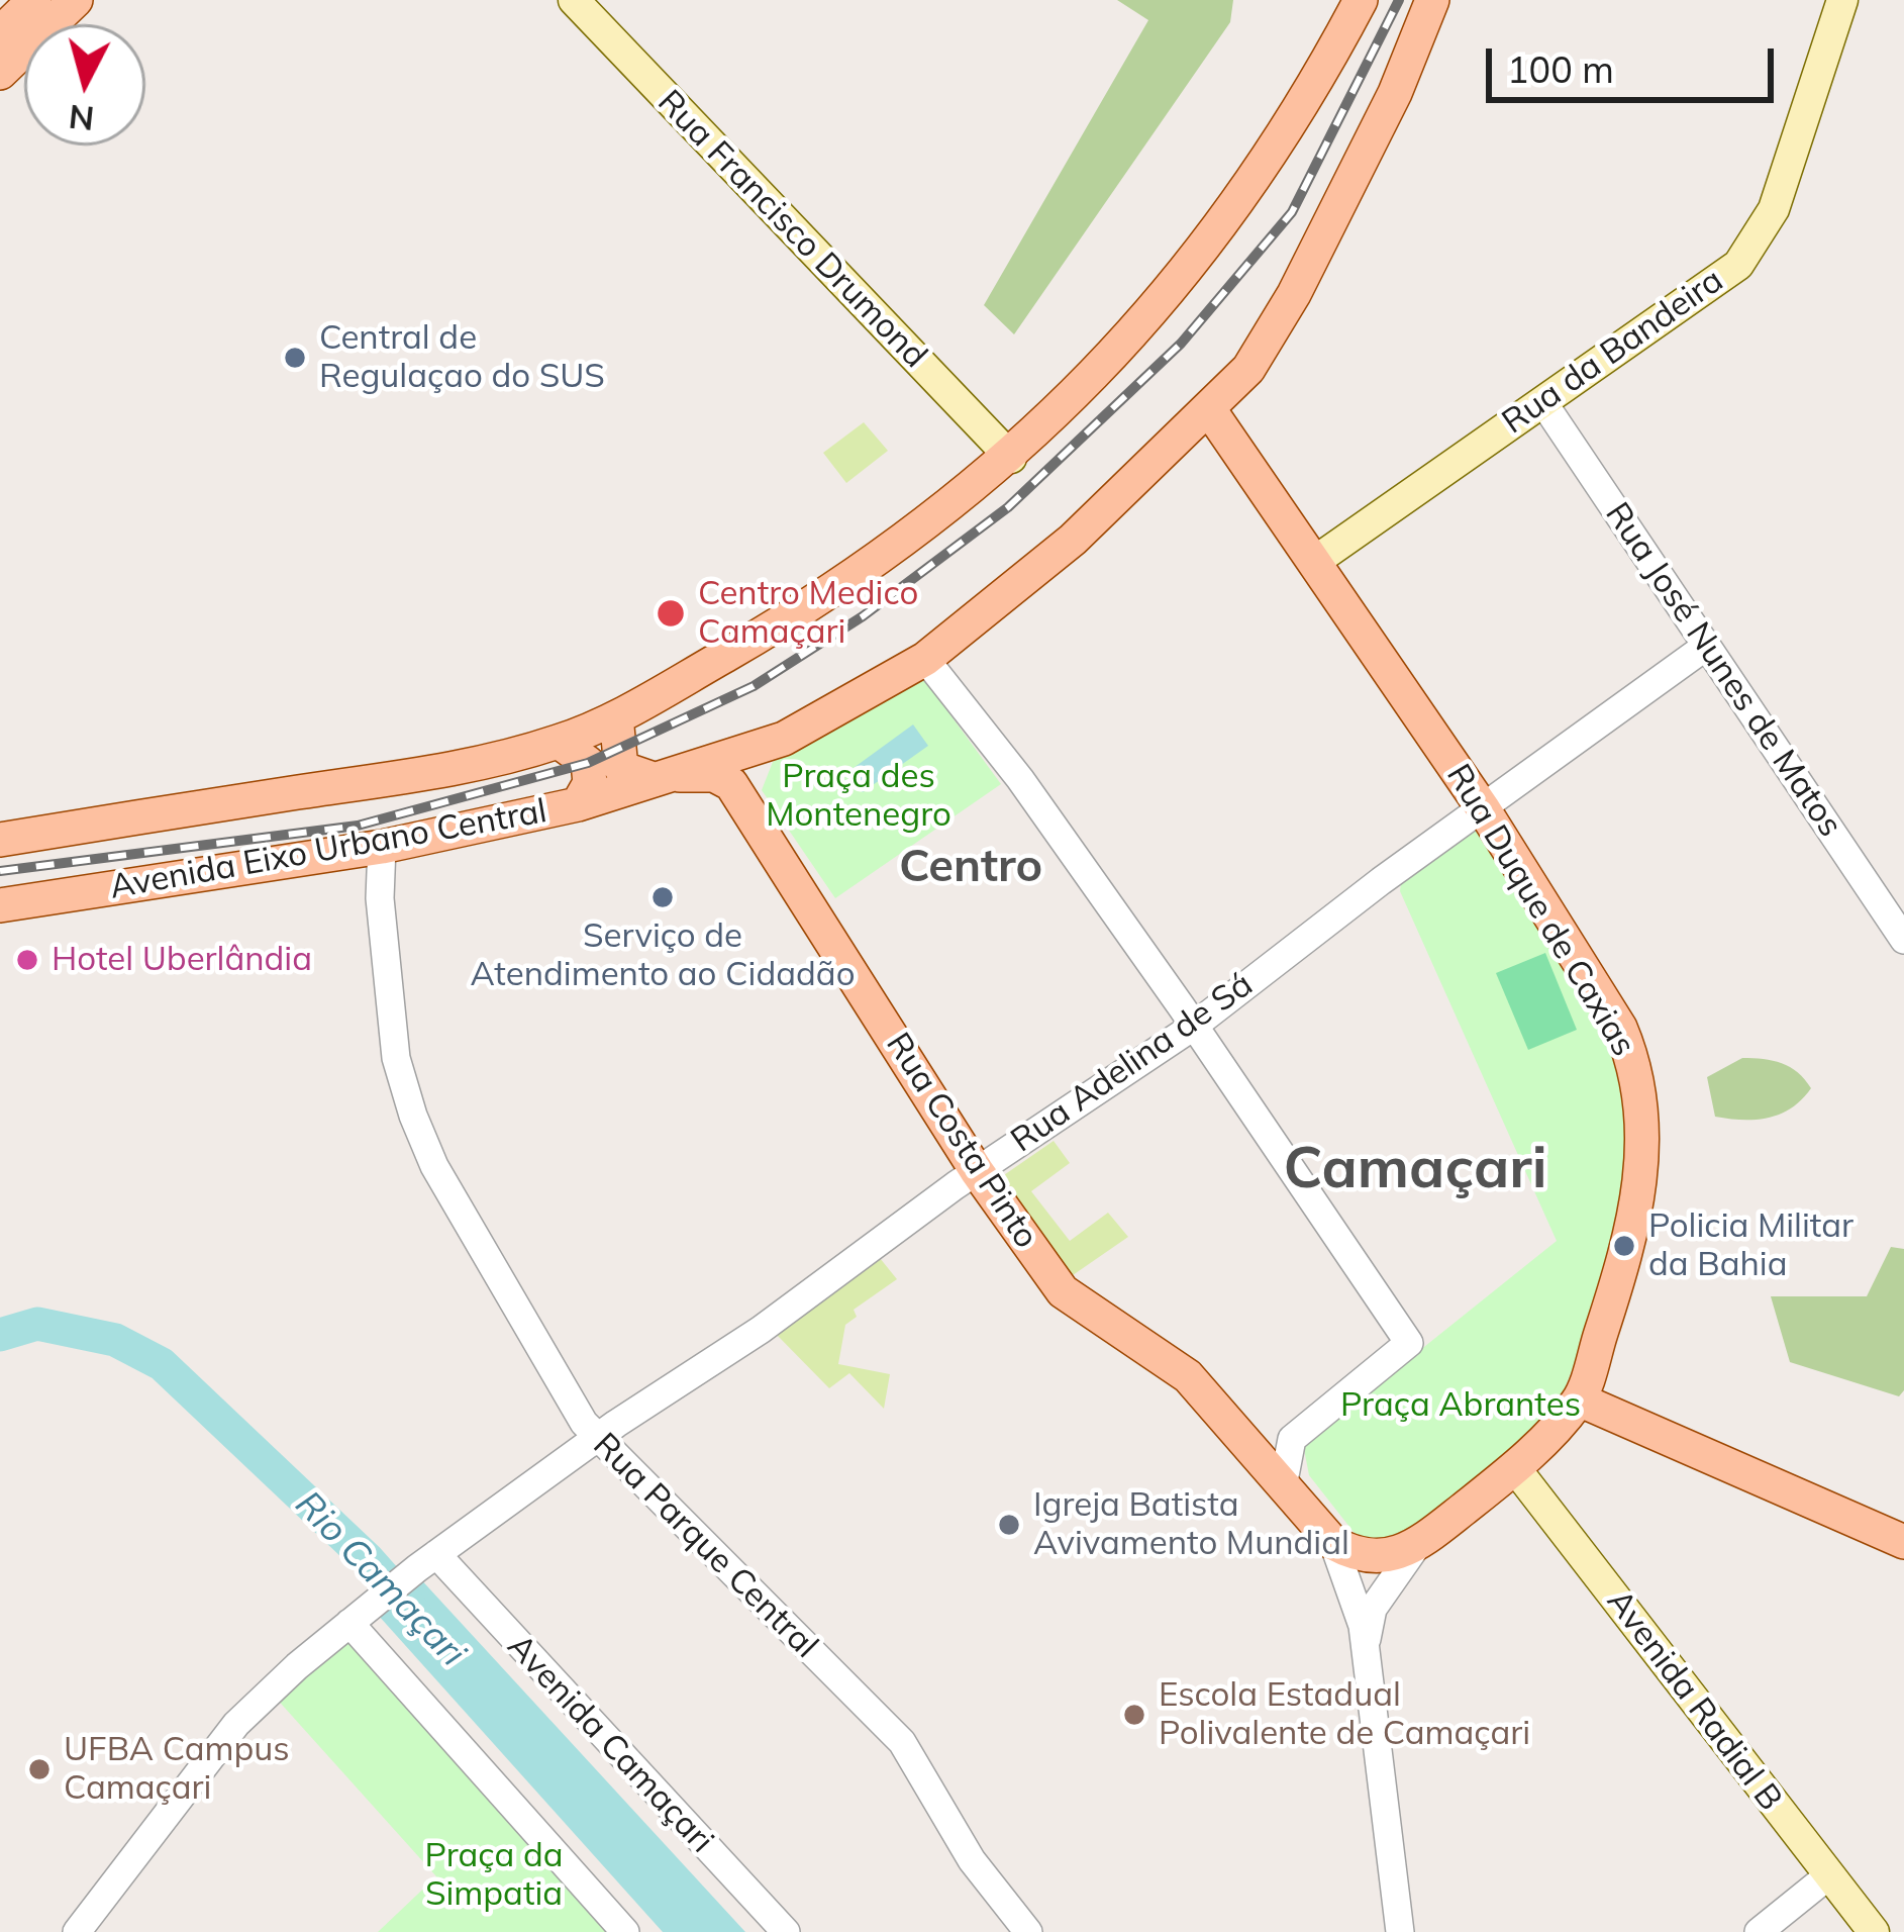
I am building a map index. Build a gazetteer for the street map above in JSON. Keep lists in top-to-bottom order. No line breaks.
{"streets":{"main road":["Rua Francisco Drumond","Rua da Bandeira","Avenida Eixo Urbano Central","Rua Duque de Caxias","Rua Costa Pinto","Avenida Radial B"],"street":["Rua José Nunes de Matos","Rua Adelina de Sá","Rua Parque Central","Avenida Camaçari"]},"crossings":[["Rua da Bandeira","Rua José Nunes de Matos"],["Rua da Bandeira","Rua Duque de Caxias"],["Rua José Nunes de Matos","Rua Adelina de Sá"],["Avenida Eixo Urbano Central","Rua Duque de Caxias"],["Avenida Eixo Urbano Central","Rua Costa Pinto"],["Avenida Eixo Urbano Central","Rua Parque Central"],["Rua Duque de Caxias","Rua Adelina de Sá"],["Rua Duque de Caxias","Avenida Radial B"],["Rua Adelina de Sá","Rua Costa Pinto"],["Rua Adelina de Sá","Rua Parque Central"],["Rua Adelina de Sá","Avenida Camaçari"]],"districts":["Centro","Camaçari"],"water":["Rio Camaçari"],"parks":["Praça des Montenegro","Praça Abrantes","Praça da Simpatia"],"places":["Central de Regulaçao do SUS","Centro Medico Camaçari","Serviço de Atendimento ao Cidadão","Hotel Uberlândia","Policia Militar da Bahia","Igreja Batista Avivamento Mundial","Escola Estadual Polivalente de Camaçari","UFBA Campus Camaçari"],"scale_bar":"100 m","north":"bottom"}
